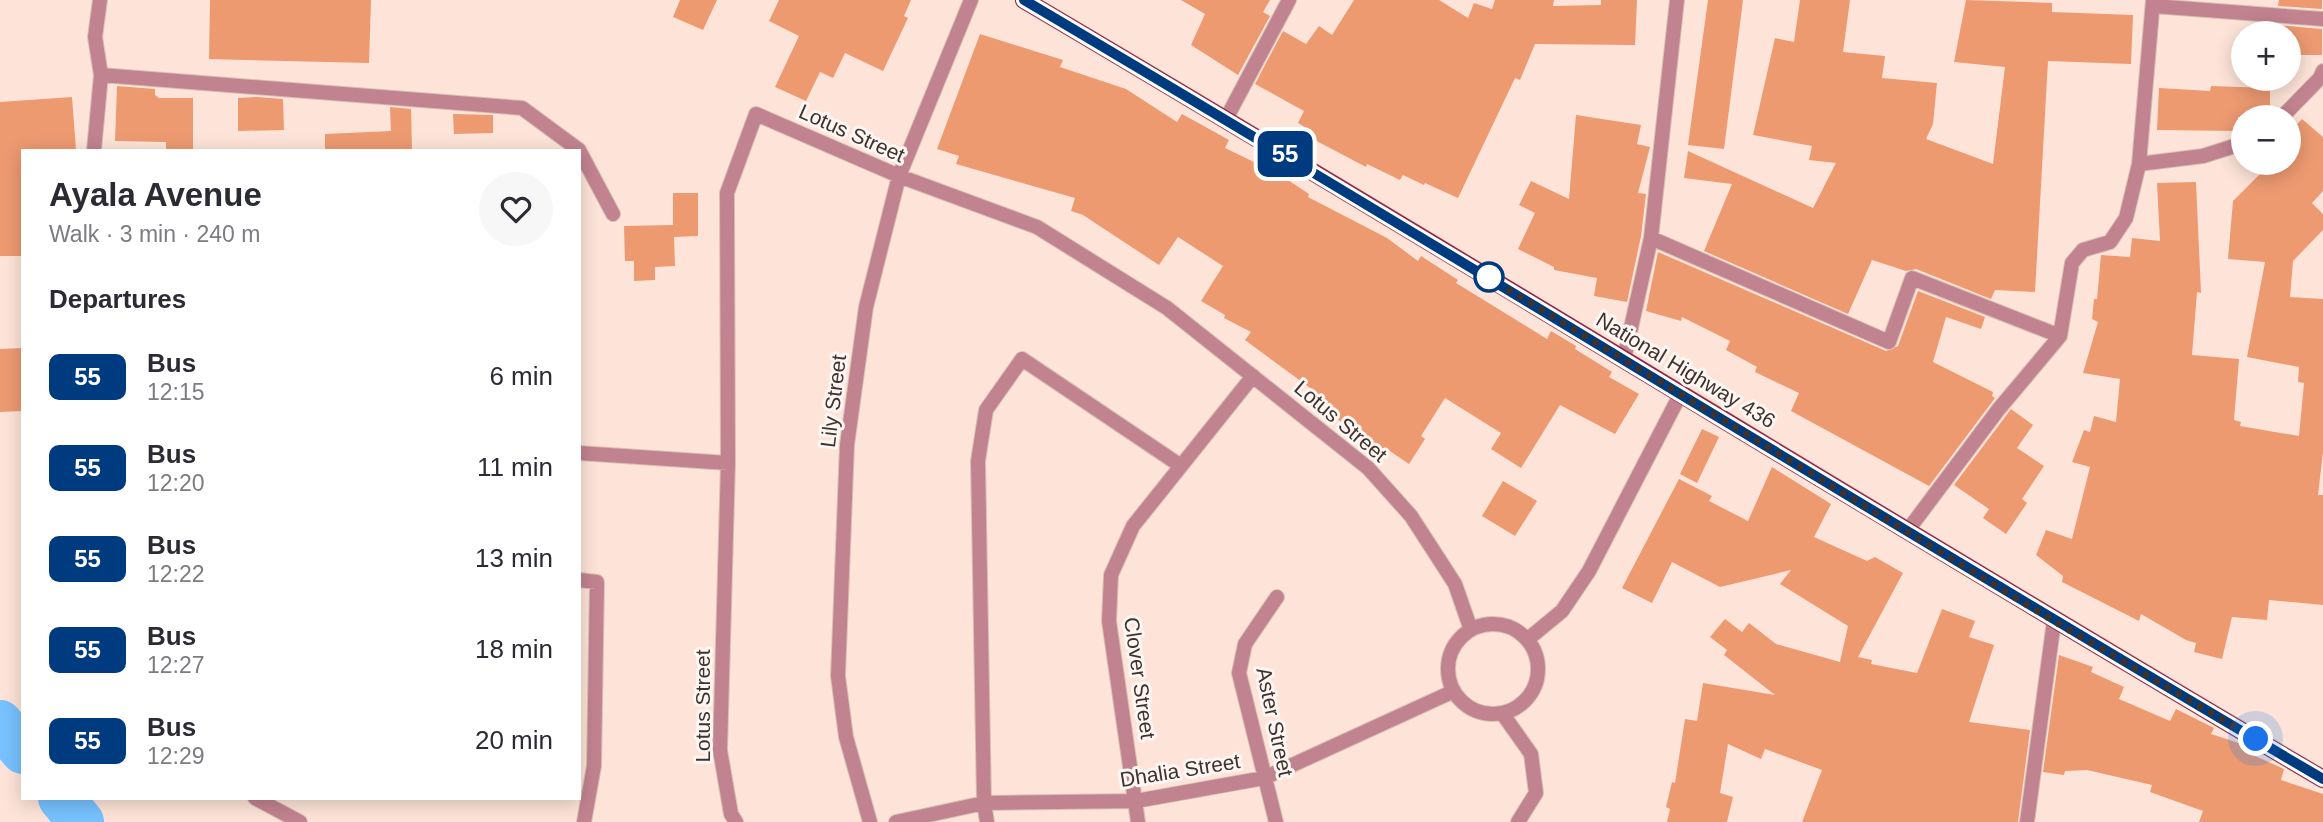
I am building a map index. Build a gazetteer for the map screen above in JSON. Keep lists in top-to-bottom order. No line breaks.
{"streets":{"main road":["National Highway 436"],"street":["Lotus Street","Lily Street","Clover Street","Aster Street","Dhalia Street"]},"crossings":[["Lotus Street","Lily Street"],["Lotus Street","Clover Street"],["Lotus Street","Dhalia Street"],["Clover Street","Dhalia Street"],["Aster Street","Dhalia Street"]],"lines":["bus line 55"],"page":{"on_map":"55","map_buttons":["+","−"],"heading":[["Ayala Avenue","Walk · 3 min · 240 m"],"Departures"],"list":[{"mark":"55","name":"Bus","note":"12:15","value":"6 min"},{"mark":"55","name":"Bus","note":"12:20","value":"11 min"},{"mark":"55","name":"Bus","note":"12:22","value":"13 min"},{"mark":"55","name":"Bus","note":"12:27","value":"18 min"},{"mark":"55","name":"Bus","note":"12:29","value":"20 min"}]}}
